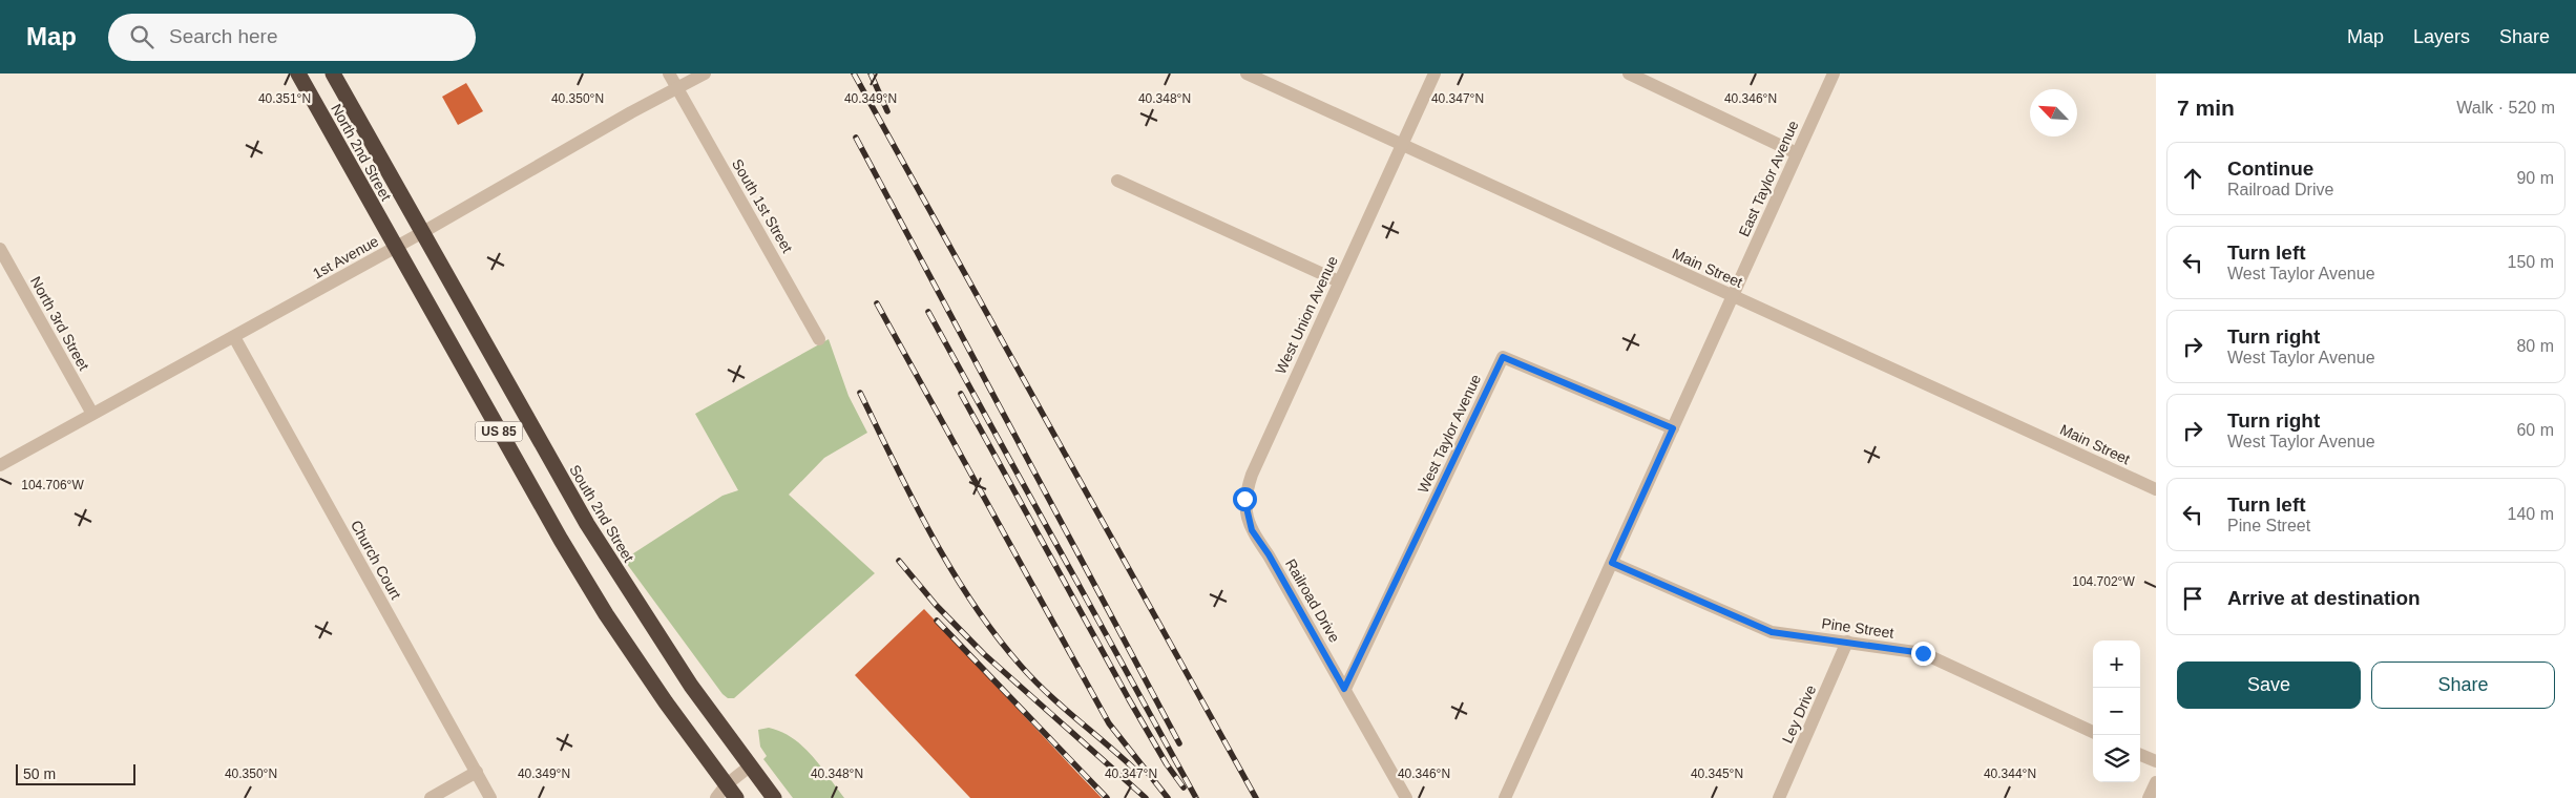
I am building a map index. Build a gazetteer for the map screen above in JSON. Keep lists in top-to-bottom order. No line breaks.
{"streets":{"highway":["North 2nd Street","US 85","South 2nd Street"],"street":["East Taylor Avenue","South 1st Street","1st Avenue","Main Street","West Union Avenue","North 3rd Street","West Taylor Avenue","Church Court","Railroad Drive","Pine Street","Ley Drive"]},"crossings":[["North 2nd Street","1st Avenue"],["North 2nd Street","US 85"],["North 2nd Street","South 2nd Street"],["East Taylor Avenue","Main Street"],["South 1st Street","1st Avenue"],["1st Avenue","North 3rd Street"],["1st Avenue","US 85"],["1st Avenue","South 2nd Street"],["1st Avenue","Church Court"],["Main Street","West Union Avenue"],["West Union Avenue","Railroad Drive"],["West Taylor Avenue","Railroad Drive"],["Pine Street","Ley Drive"]],"scale_bar":"50 m","north":"top left","page":{"header":"Map","search":"Search here","nav":["Map","Layers","Share"],"heading":["7 min","Walk · 520 m"],"list":[["Continue","Railroad Drive","90 m"],["Turn left","West Taylor Avenue","150 m"],["Turn right","West Taylor Avenue","80 m"],["Turn right","West Taylor Avenue","60 m"],["Turn left","Pine Street","140 m"],"Arrive at destination"],"map_buttons":["+","−"],"buttons":["Save","Share"],"scale":"50 m"},"coordinates":["40.351°N","40.350°N","40.349°N","40.348°N","40.347°N","40.346°N","104.706°W","104.702°W","40.344°N","40.345°N"]}
